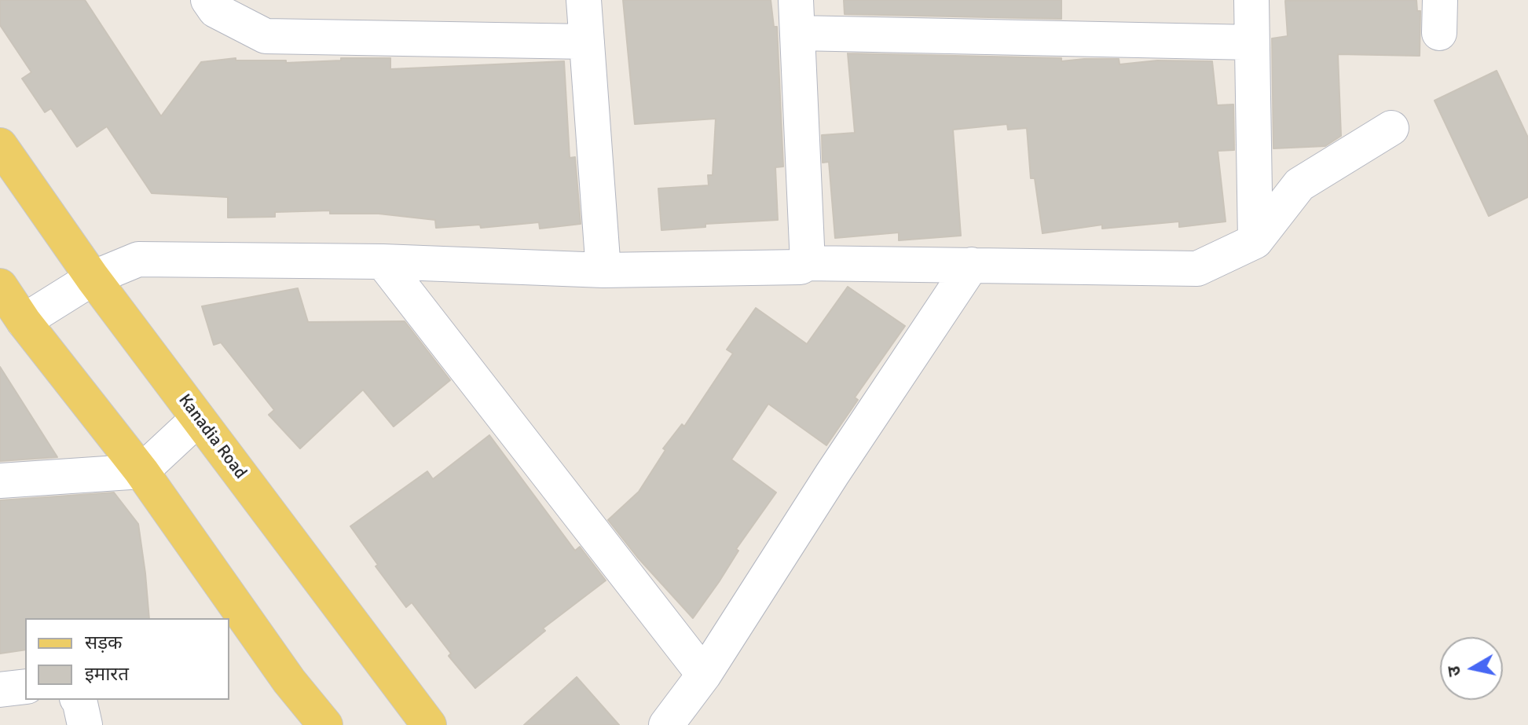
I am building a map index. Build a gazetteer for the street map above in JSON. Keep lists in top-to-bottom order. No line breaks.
{"streets":{"main road":["Kanadia Road"]},"legend":["सड़क","इमारत"],"north":"left"}
